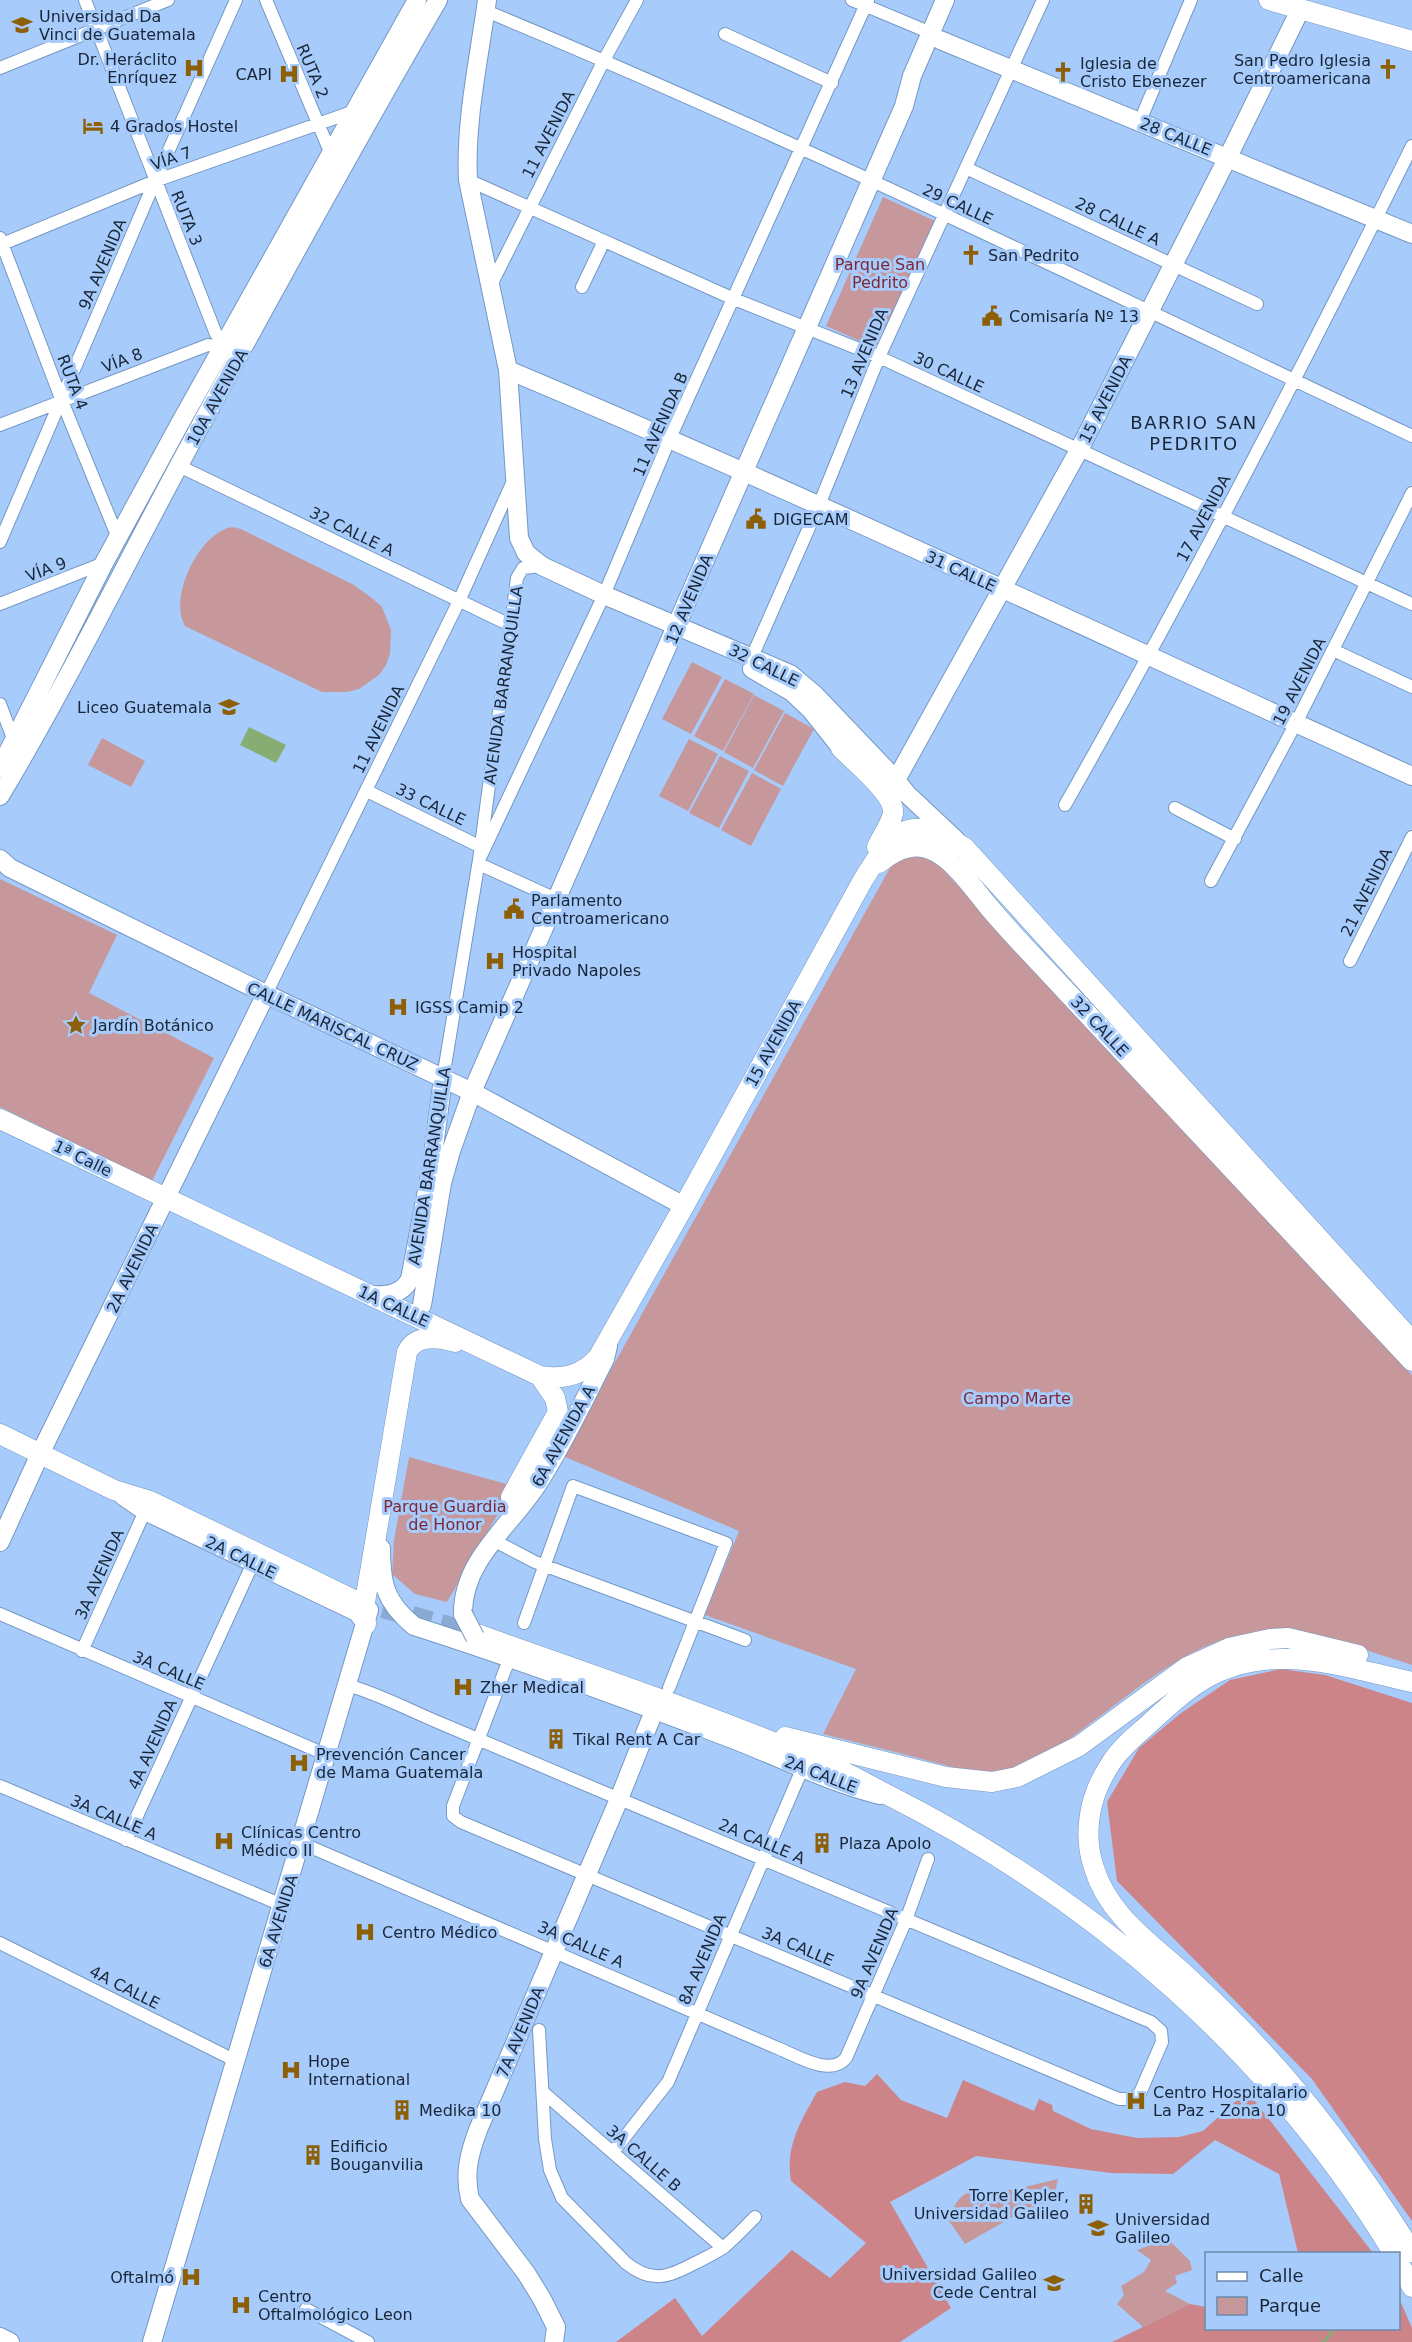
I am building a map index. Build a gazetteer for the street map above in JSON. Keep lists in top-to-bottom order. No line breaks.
{"streets":{"main road":["28 CALLE","10A AVENIDA","15 AVENIDA","31 CALLE","12 AVENIDA","32 CALLE","AVENIDA BARRANQUILLA","CALLE MARISCAL CRUZ","1ª Calle","2A AVENIDA","1A CALLE","6A AVENIDA A","2A CALLE","6A AVENIDA","7A AVENIDA"],"street":["RUTA 2","11 AVENIDA","VÍA 7","29 CALLE","RUTA 3","28 CALLE A","9A AVENIDA","13 AVENIDA","VÍA 8","30 CALLE","RUTA 4","11 AVENIDA B","17 AVENIDA","32 CALLE A","VÍA 9","19 AVENIDA","33 CALLE","21 AVENIDA","3A AVENIDA","3A CALLE","4A AVENIDA","3A CALLE A","2A CALLE A","8A AVENIDA","4A CALLE","3A CALLE B"]},"crossings":[["RUTA 2","VÍA 7"],["RUTA 2","10A AVENIDA"],["11 AVENIDA","29 CALLE"],["11 AVENIDA","30 CALLE"],["11 AVENIDA","32 CALLE A"],["11 AVENIDA","33 CALLE"],["11 AVENIDA","CALLE MARISCAL CRUZ"],["11 AVENIDA","2A AVENIDA"],["28 CALLE","13 AVENIDA"],["28 CALLE","15 AVENIDA"],["28 CALLE","11 AVENIDA B"],["28 CALLE","17 AVENIDA"],["28 CALLE","12 AVENIDA"],["VÍA 7","RUTA 3"],["VÍA 7","9A AVENIDA"],["VÍA 7","RUTA 4"],["VÍA 7","10A AVENIDA"],["29 CALLE","13 AVENIDA"],["29 CALLE","15 AVENIDA"],["29 CALLE","11 AVENIDA B"],["29 CALLE","17 AVENIDA"],["29 CALLE","12 AVENIDA"],["RUTA 3","9A AVENIDA"],["RUTA 3","VÍA 8"],["RUTA 3","10A AVENIDA"],["28 CALLE A","13 AVENIDA"],["28 CALLE A","15 AVENIDA"],["9A AVENIDA","VÍA 8"],["9A AVENIDA","RUTA 4"],["9A AVENIDA","3A CALLE"],["9A AVENIDA","3A CALLE A"],["9A AVENIDA","2A CALLE A"],["13 AVENIDA","30 CALLE"],["13 AVENIDA","31 CALLE"],["13 AVENIDA","32 CALLE"],["VÍA 8","RUTA 4"],["VÍA 8","10A AVENIDA"],["30 CALLE","15 AVENIDA"],["30 CALLE","11 AVENIDA B"],["30 CALLE","17 AVENIDA"],["30 CALLE","12 AVENIDA"],["30 CALLE","19 AVENIDA"],["RUTA 4","10A AVENIDA"],["10A AVENIDA","32 CALLE A"],["10A AVENIDA","VÍA 9"],["15 AVENIDA","31 CALLE"],["15 AVENIDA","32 CALLE"],["15 AVENIDA","CALLE MARISCAL CRUZ"],["15 AVENIDA","6A AVENIDA A"],["11 AVENIDA B","31 CALLE"],["11 AVENIDA B","32 CALLE"],["11 AVENIDA B","AVENIDA BARRANQUILLA"],["17 AVENIDA","31 CALLE"],["32 CALLE A","AVENIDA BARRANQUILLA"],["31 CALLE","12 AVENIDA"],["31 CALLE","19 AVENIDA"],["12 AVENIDA","32 CALLE"],["12 AVENIDA","CALLE MARISCAL CRUZ"],["32 CALLE","AVENIDA BARRANQUILLA"],["AVENIDA BARRANQUILLA","33 CALLE"],["AVENIDA BARRANQUILLA","CALLE MARISCAL CRUZ"],["AVENIDA BARRANQUILLA","1A CALLE"],["CALLE MARISCAL CRUZ","2A AVENIDA"],["CALLE MARISCAL CRUZ","6A AVENIDA A"],["1ª Calle","2A AVENIDA"],["1ª Calle","1A CALLE"],["2A AVENIDA","1A CALLE"],["2A AVENIDA","2A CALLE"],["1A CALLE","6A AVENIDA A"],["6A AVENIDA A","2A CALLE"],["2A CALLE","3A AVENIDA"],["2A CALLE","4A AVENIDA"],["2A CALLE","6A AVENIDA"],["2A CALLE","8A AVENIDA"],["2A CALLE","7A AVENIDA"],["3A AVENIDA","3A CALLE"],["3A CALLE","4A AVENIDA"],["3A CALLE","2A CALLE A"],["3A CALLE","6A AVENIDA"],["3A CALLE","8A AVENIDA"],["3A CALLE","7A AVENIDA"],["4A AVENIDA","3A CALLE A"],["3A CALLE A","6A AVENIDA"],["3A CALLE A","8A AVENIDA"],["3A CALLE A","7A AVENIDA"],["2A CALLE A","6A AVENIDA"],["2A CALLE A","8A AVENIDA"],["2A CALLE A","7A AVENIDA"],["6A AVENIDA","4A CALLE"],["8A AVENIDA","3A CALLE B"]],"districts":["BARRIO SAN PEDRITO"],"parks":["Parque San Pedrito","Campo Marte","Parque Guardia de Honor"],"places":{"school or university":["Universidad Da Vinci de Guatemala","Liceo Guatemala","Universidad Galileo","Universidad Galileo Cede Central"],"hospital":["Dr. Heráclito Enríquez","CAPI","Hospital Privado Napoles","IGSS Camip 2","Zher Medical","Prevención Cancer de Mama Guatemala","Clínicas Centro Médico II","Centro Médico","Hope International","Centro Hospitalario La Paz - Zona 10","Oftalmó","Centro Oftalmológico Leon"],"church":["San Pedro Iglesia Centroamericana","Iglesia de Cristo Ebenezer","San Pedrito"],"hotel":["4 Grados Hostel"],"public building":["Comisaría Nº 13","DIGECAM","Parlamento Centroamericano"],"place":["Jardín Botánico"],"building":["Tikal Rent A Car","Plaza Apolo","Medika 10","Edificio Bouganvilia","Torre Kepler, Universidad Galileo"]},"legend":["Calle","Parque"]}
